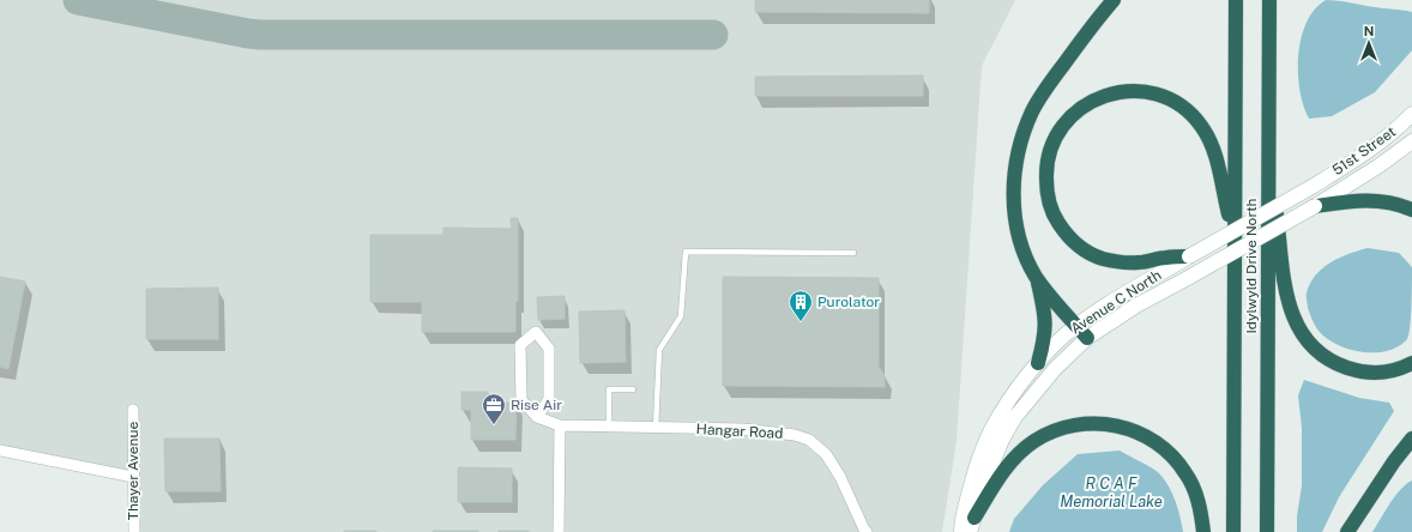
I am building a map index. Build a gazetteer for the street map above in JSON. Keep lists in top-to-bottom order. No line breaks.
{"streets":{"highway":["Idylwyld Drive North"],"main road":["51st Street","Avenue C North"],"street":["Hangar Road","Thayer Avenue"]},"crossings":[["51st Street","Avenue C North"]],"water":["R C A F Memorial Lake"],"places":{"building":["Purolator"],"office":["Rise Air"]},"north":"top"}
